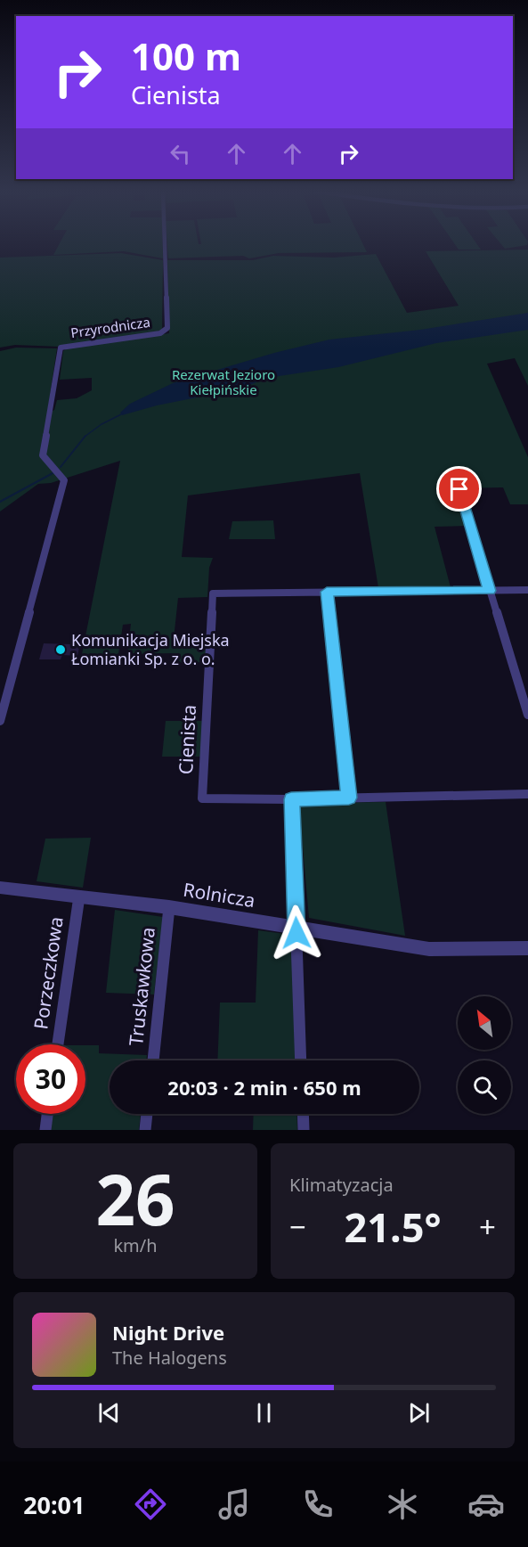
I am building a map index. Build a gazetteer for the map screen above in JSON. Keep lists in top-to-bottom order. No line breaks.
{"streets":{"street":["Przyrodnicza","Cienista","Rolnicza","Porzeczkowa","Truskawkowa"]},"crossings":[["Rolnicza","Porzeczkowa"],["Rolnicza","Truskawkowa"]],"parks":["Rezerwat Jezioro Kiełpińskie"],"places":["Komunikacja Miejska Łomianki Sp. z o. o."],"north":"top left","page":{"turn":["100 m","Cienista"],"limit":"30","trip":"20:03 · 2 min · 650 m","tile":[["26","km/h"],"Klimatyzacja"],"heat":["−","21.5°","+"],"song":["Night Drive","The Halogens"],"tabs":"20:01"}}
